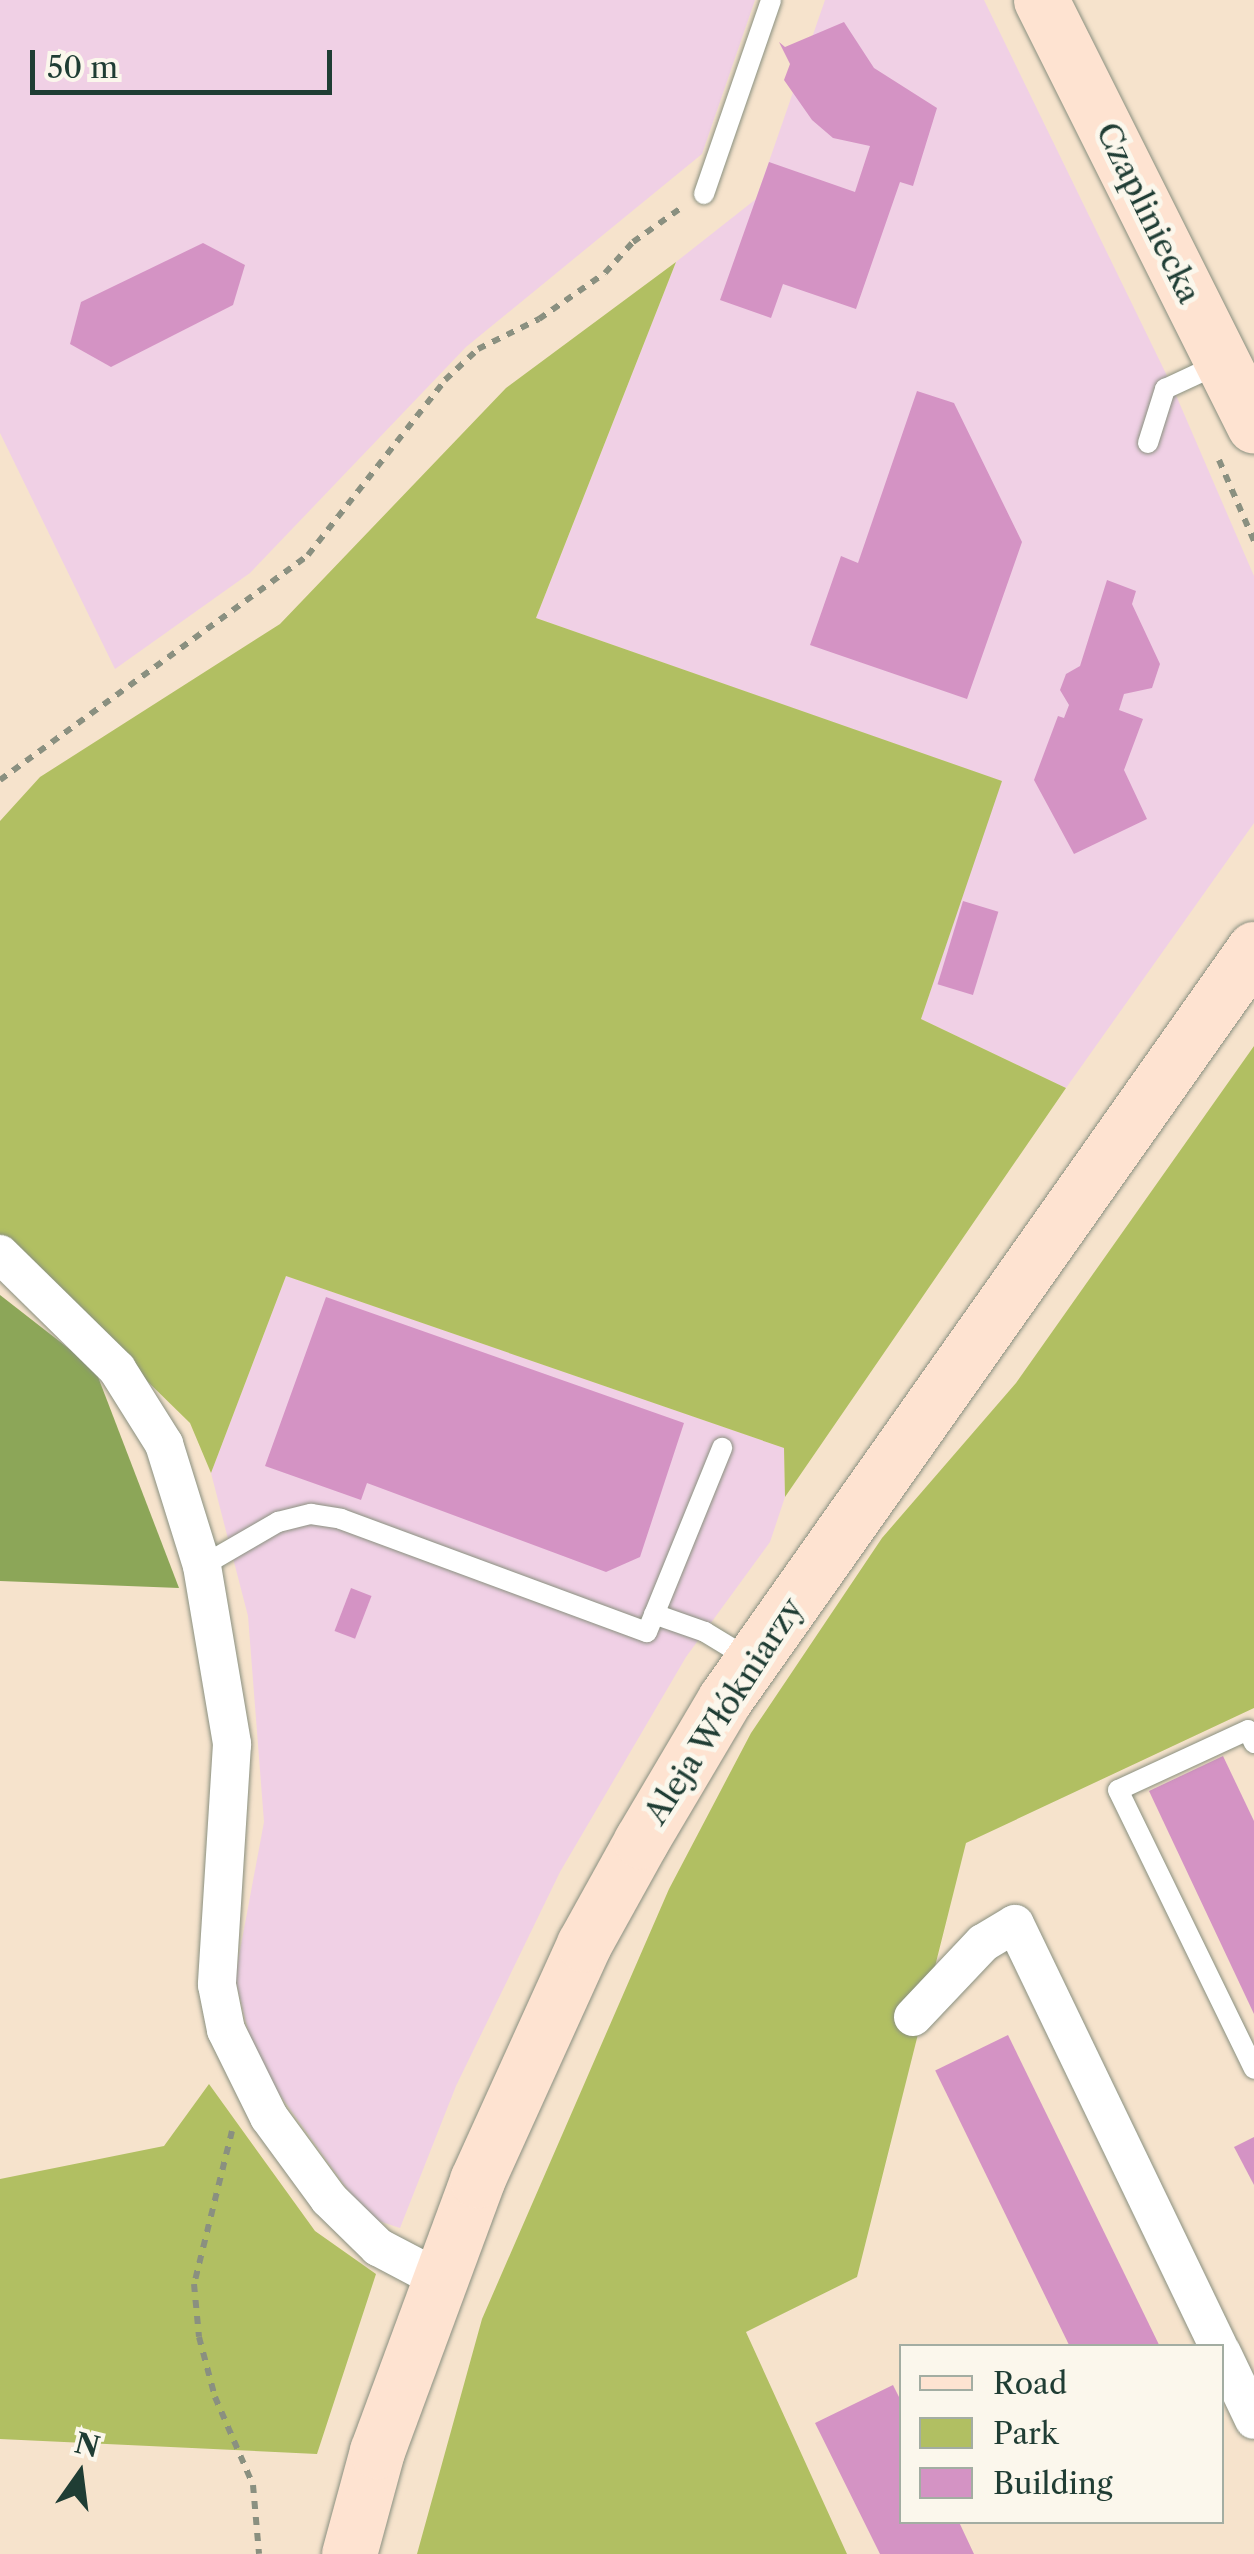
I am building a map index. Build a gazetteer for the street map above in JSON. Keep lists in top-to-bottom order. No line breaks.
{"streets":{"main road":["Czapliniecka","Aleja Włókniarzy"]},"legend":["Road","Park","Building"],"scale_bar":"50 m","north":"top"}
